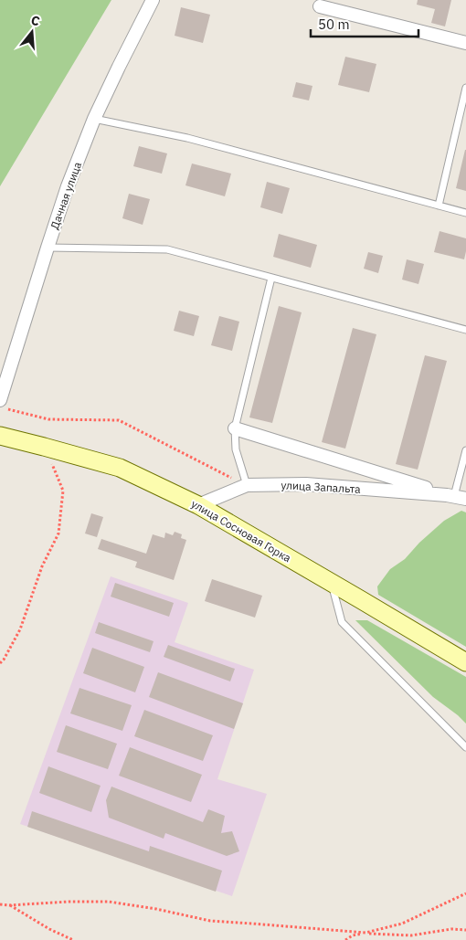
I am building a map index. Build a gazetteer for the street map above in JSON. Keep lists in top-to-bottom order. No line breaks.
{"streets":{"main road":["улица Сосновая Горка"],"street":["Дачная улица","улица Запальта"]},"crossings":[["улица Запальта","улица Сосновая Горка"]],"scale_bar":"50 m","north":"top"}
